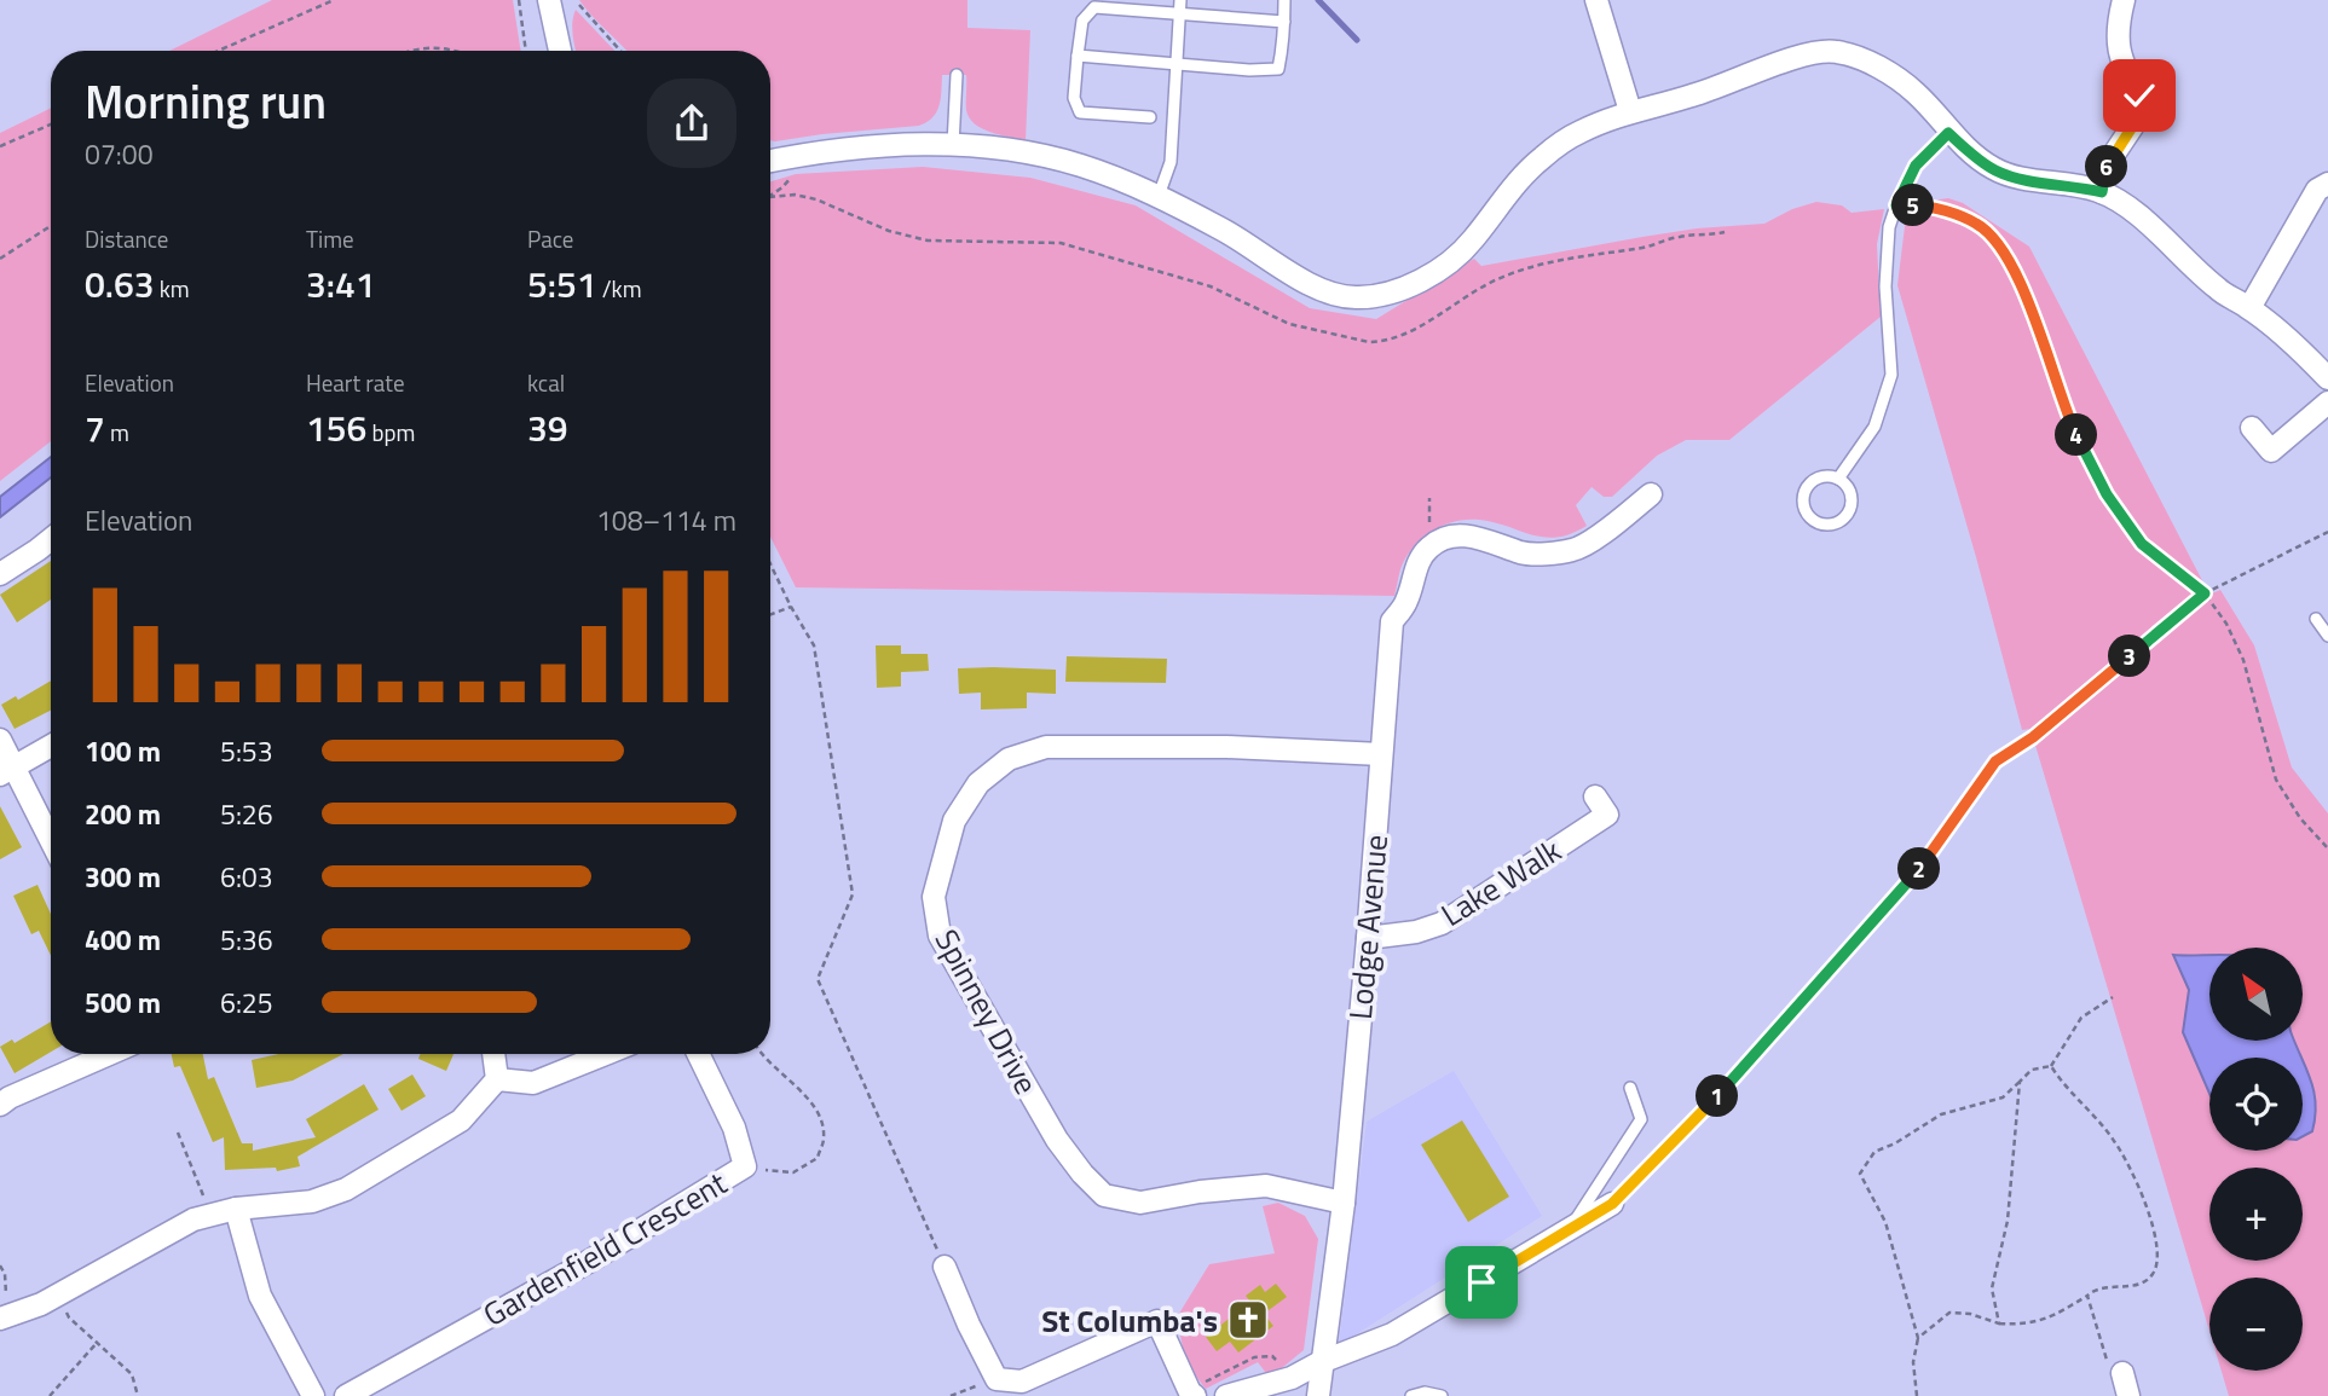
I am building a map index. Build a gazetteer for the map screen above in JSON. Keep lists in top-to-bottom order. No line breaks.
{"streets":{"street":["Lake Walk","Lodge Avenue","Spinney Drive","Gardenfield Crescent"]},"crossings":[["Lake Walk","Lodge Avenue"],["Lodge Avenue","Spinney Drive"]],"places":{"church":["St Columba's"]},"north":"top left","page":{"heading":["Morning run","07:00"],"pins":["6","5","4","3","2","1"],"stats":[["Distance","0.63 km"],["Time","3:41"],["Pace","5:51 /km"],["Elevation","7 m"],["Heart rate","156 bpm"],["kcal","39"]],"chart":["Elevation","108–114 m"],"list":[{"name":"100 m","note":"5:53"},{"name":"200 m","note":"5:26"},{"name":"300 m","note":"6:03"},{"name":"400 m","note":"5:36"},{"name":"500 m","note":"6:25"}],"map_buttons":["+","−"]}}
